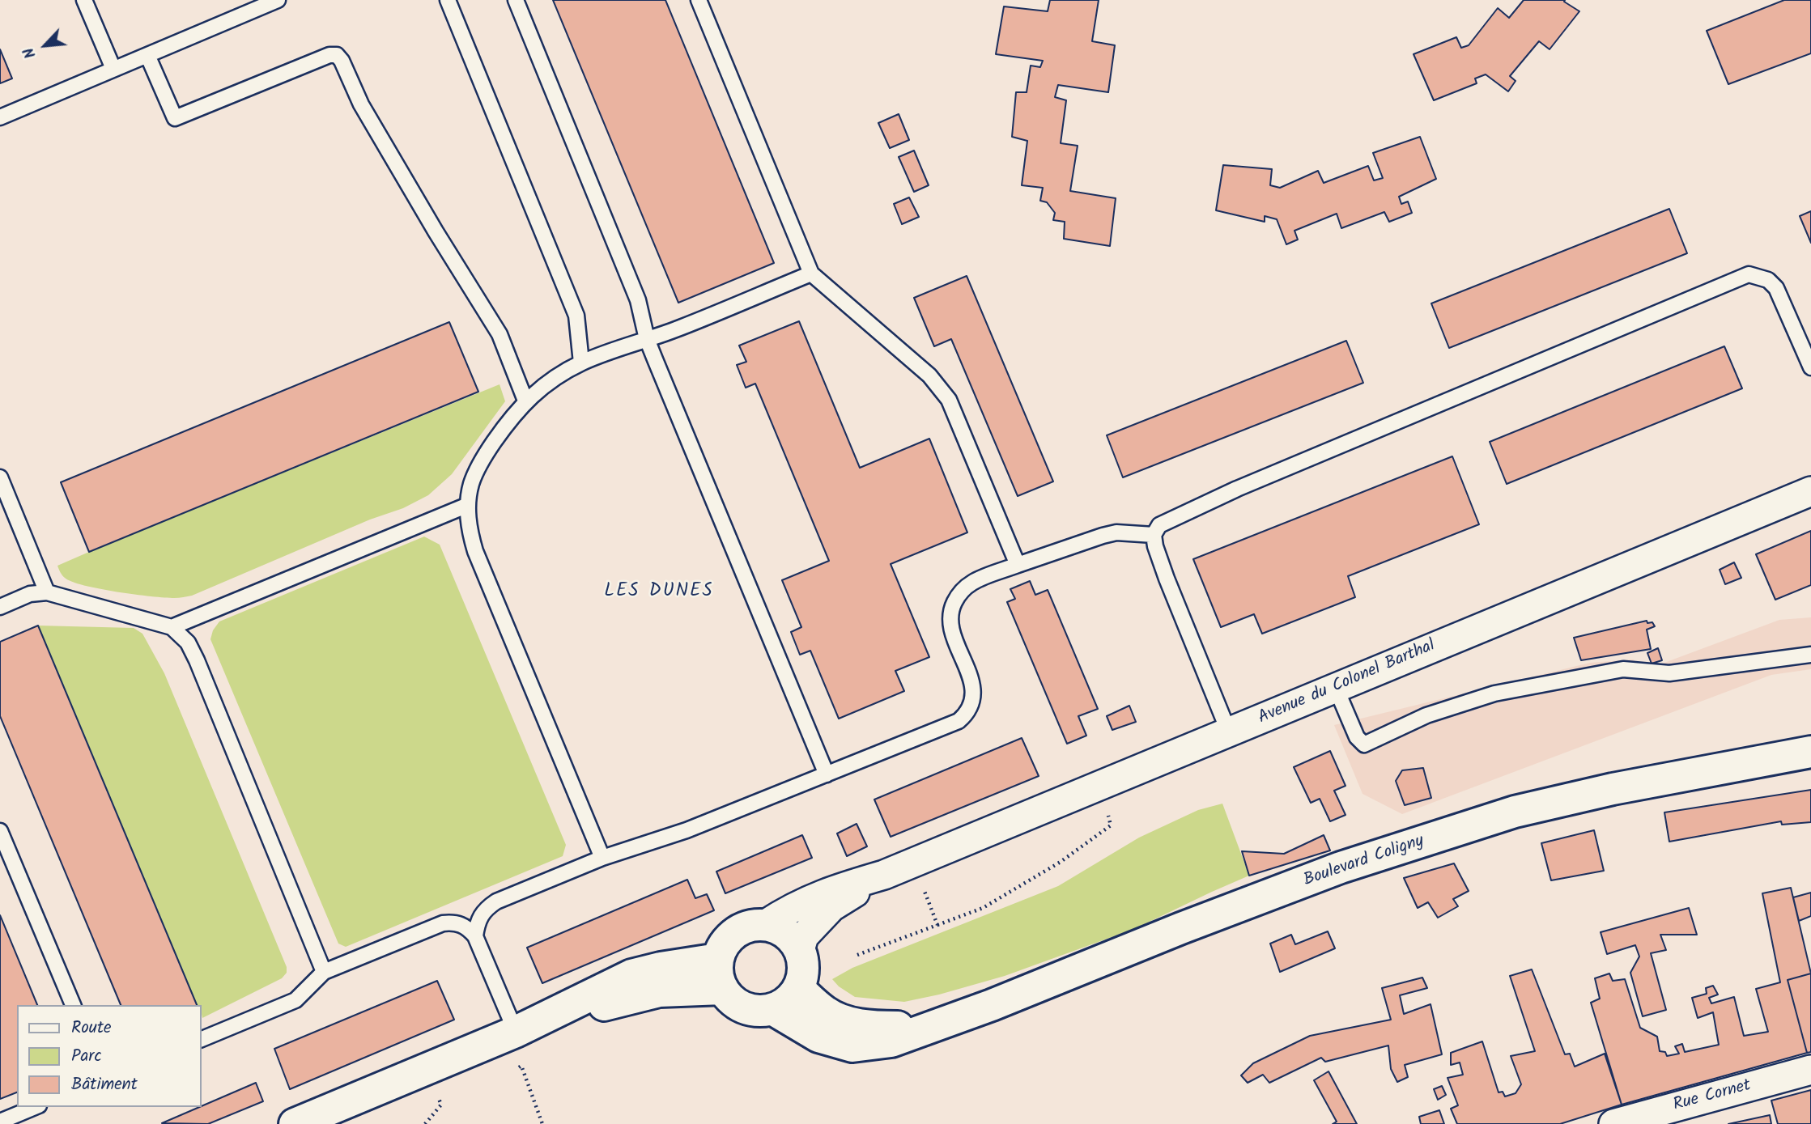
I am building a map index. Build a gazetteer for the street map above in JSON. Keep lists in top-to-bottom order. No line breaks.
{"streets":{"street":["Avenue du Colonel Barthal","Boulevard Coligny","Rue Cornet"]},"crossings":[["Avenue du Colonel Barthal","Boulevard Coligny"]],"districts":["LES DUNES"],"legend":["Route","Parc","Bâtiment"],"north":"bottom left"}
